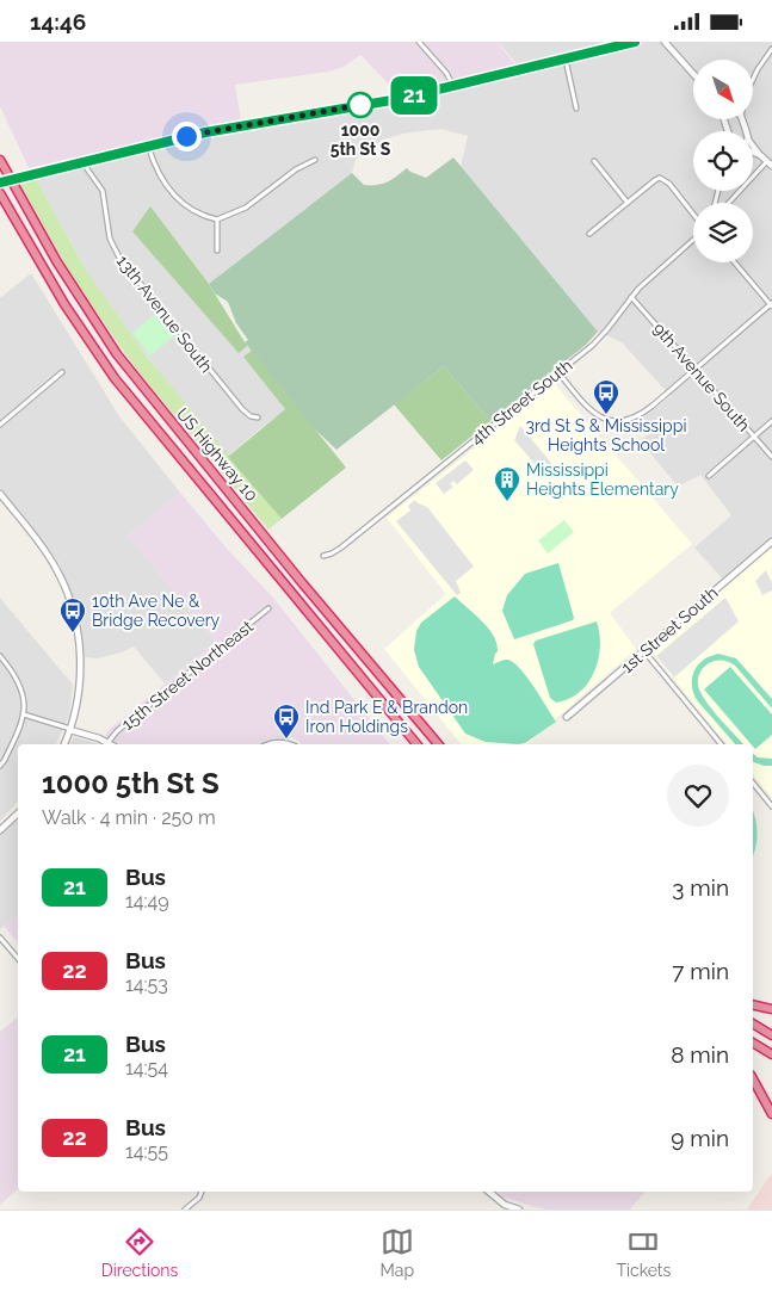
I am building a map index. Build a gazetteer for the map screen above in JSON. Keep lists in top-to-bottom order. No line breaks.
{"streets":{"highway":["US Highway 10"],"street":["13th Avenue South","9th Avenue South","4th Street South","1st Street South","15th Street Northeast"]},"crossings":[["9th Avenue South","4th Street South"]],"places":{"other":["1000 5th St S"],"bus stop":["3rd St S & Mississippi Heights School","10th Ave Ne & Bridge Recovery","Ind Park E & Brandon Iron Holdings"],"building":["Mississippi Heights Elementary"]},"lines":["bus line 21"],"north":"bottom right","page":{"status":"14:46","on_map":"21","heading":["1000 5th St S","Walk · 4 min · 250 m"],"list":[{"mark":"21","name":"Bus","note":"14:49","value":"3 min"},{"mark":"22","name":"Bus","note":"14:53","value":"7 min"},{"mark":"21","name":"Bus","note":"14:54","value":"8 min"},{"mark":"22","name":"Bus","note":"14:55","value":"9 min"}],"tabs":["Directions","Map","Tickets"]}}
